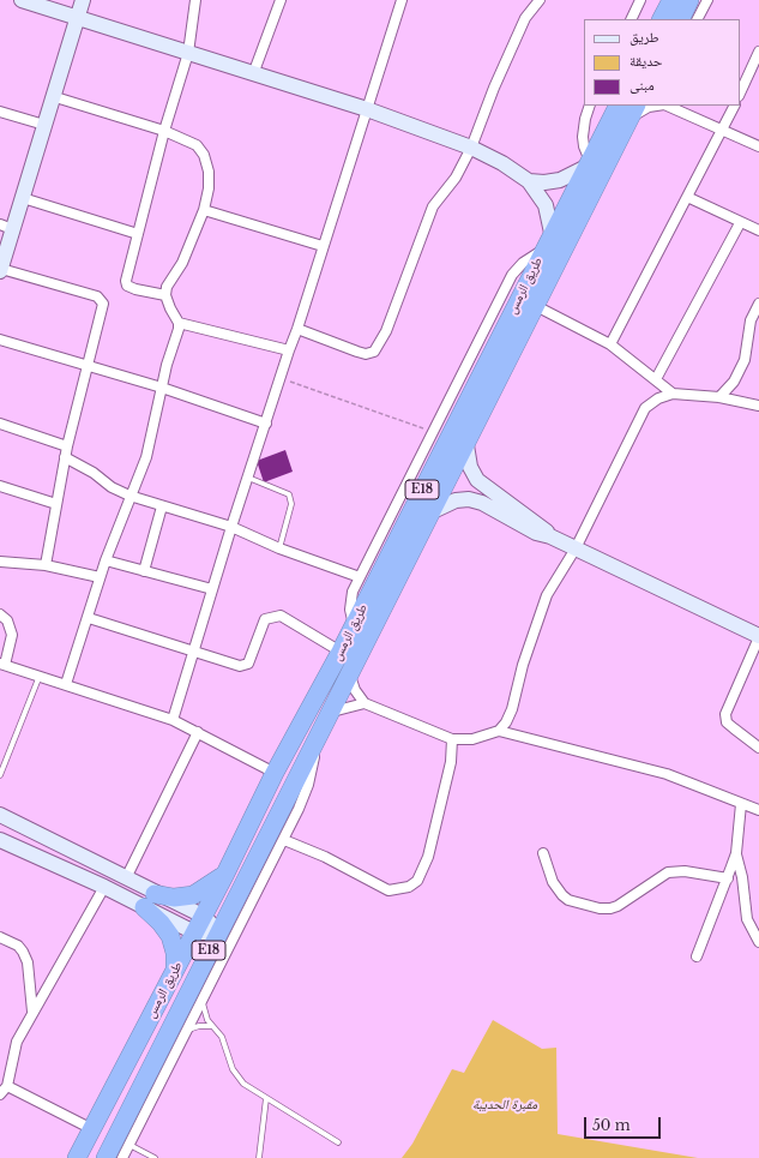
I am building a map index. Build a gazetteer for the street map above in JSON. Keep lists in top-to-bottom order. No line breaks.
{"streets":{"highway":["طريق الرمس","E18"]},"parks":["مقبرة الحديبة"],"legend":["طريق","حديقة","مبنى"],"scale_bar":"50 m"}
